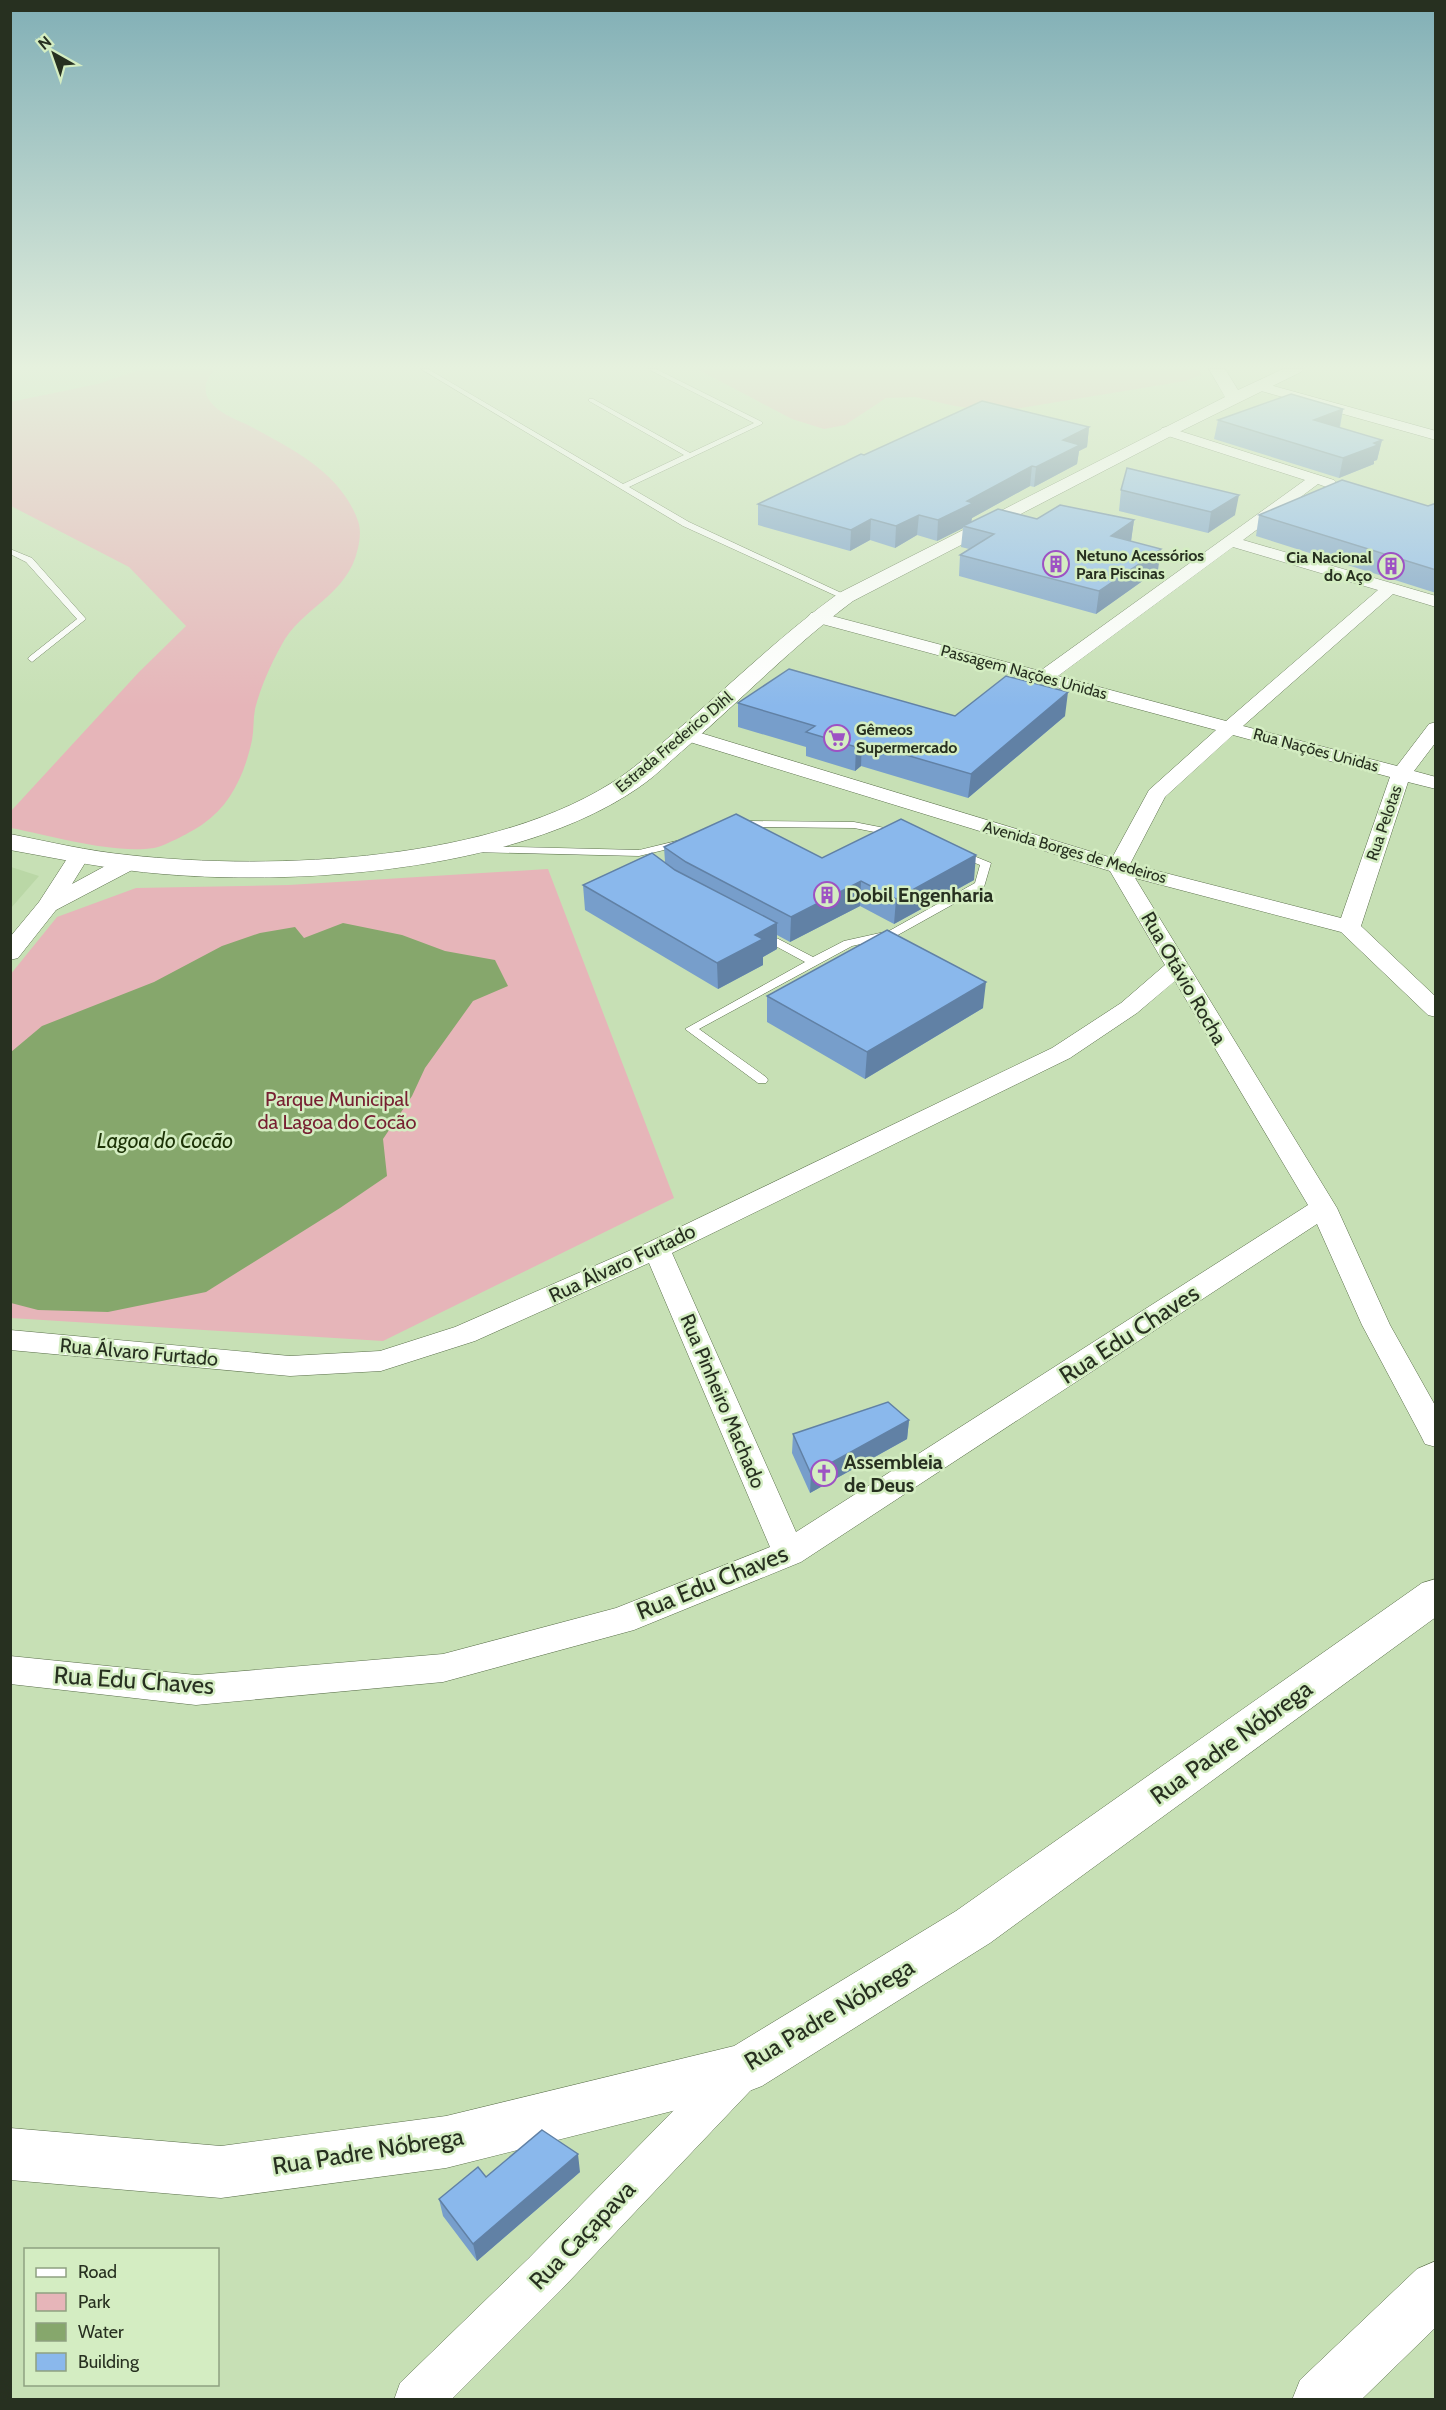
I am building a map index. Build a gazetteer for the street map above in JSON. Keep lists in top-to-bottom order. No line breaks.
{"streets":{"main road":["Estrada Frederico Dihl","Rua Padre Nóbrega"],"street":["Passagem Nações Unidas","Rua Nações Unidas","Rua Pelotas","Avenida Borges de Medeiros","Rua Otávio Rocha","Rua Álvaro Furtado","Rua Edu Chaves","Rua Pinheiro Machado","Rua Caçapava"]},"crossings":[["Passagem Nações Unidas","Estrada Frederico Dihl"],["Passagem Nações Unidas","Rua Nações Unidas"],["Estrada Frederico Dihl","Avenida Borges de Medeiros"],["Rua Nações Unidas","Rua Pelotas"],["Rua Pelotas","Avenida Borges de Medeiros"],["Avenida Borges de Medeiros","Rua Otávio Rocha"],["Rua Otávio Rocha","Rua Álvaro Furtado"],["Rua Otávio Rocha","Rua Edu Chaves"],["Rua Álvaro Furtado","Rua Pinheiro Machado"],["Rua Edu Chaves","Rua Pinheiro Machado"],["Rua Padre Nóbrega","Rua Caçapava"]],"water":["Lagoa do Cocão"],"parks":["Parque Municipal da Lagoa do Cocão"],"places":{"building":["Netuno Acessórios Para Piscinas","Cia Nacional do Aço","Dobil Engenharia"],"supermarket":["Gêmeos Supermercado"],"church":["Assembleia de Deus"]},"legend":["Road","Park","Water","Building"],"north":"top left"}
